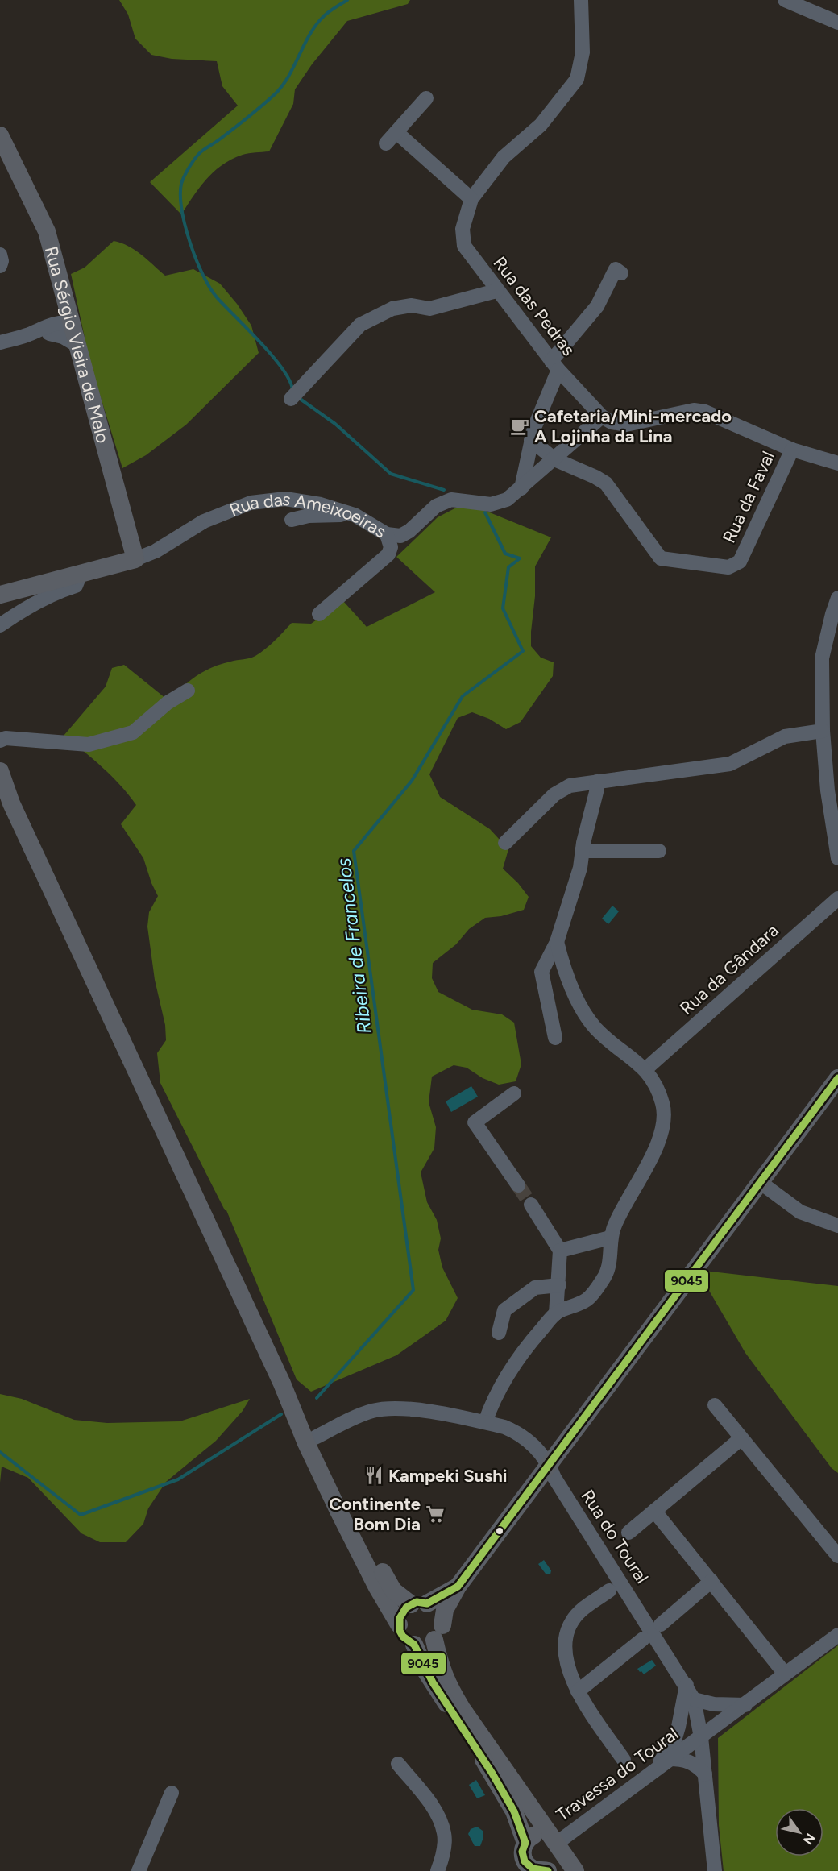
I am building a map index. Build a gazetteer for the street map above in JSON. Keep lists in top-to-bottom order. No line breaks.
{"streets":{"main road":["Rua Sérgio Vieira de Melo","Rua das Ameixoeiras"],"street":["Rua das Pedras","Rua da Faval","Rua da Gândara","Rua do Toural","Travessa do Toural"]},"crossings":[["Rua das Pedras","Rua da Faval"],["Rua das Pedras","Rua das Ameixoeiras"],["Rua Sérgio Vieira de Melo","Rua das Ameixoeiras"],["Rua da Faval","Rua das Ameixoeiras"],["Rua do Toural","Travessa do Toural"]],"water":["Ribeira de Francelos"],"places":{"cafe":["Cafetaria/Mini-mercado A Lojinha da Lina"],"restaurant":["Kampeki Sushi"],"supermarket":["Continente Bom Dia"]},"lines":["transit line 9045"],"north":"bottom right"}
